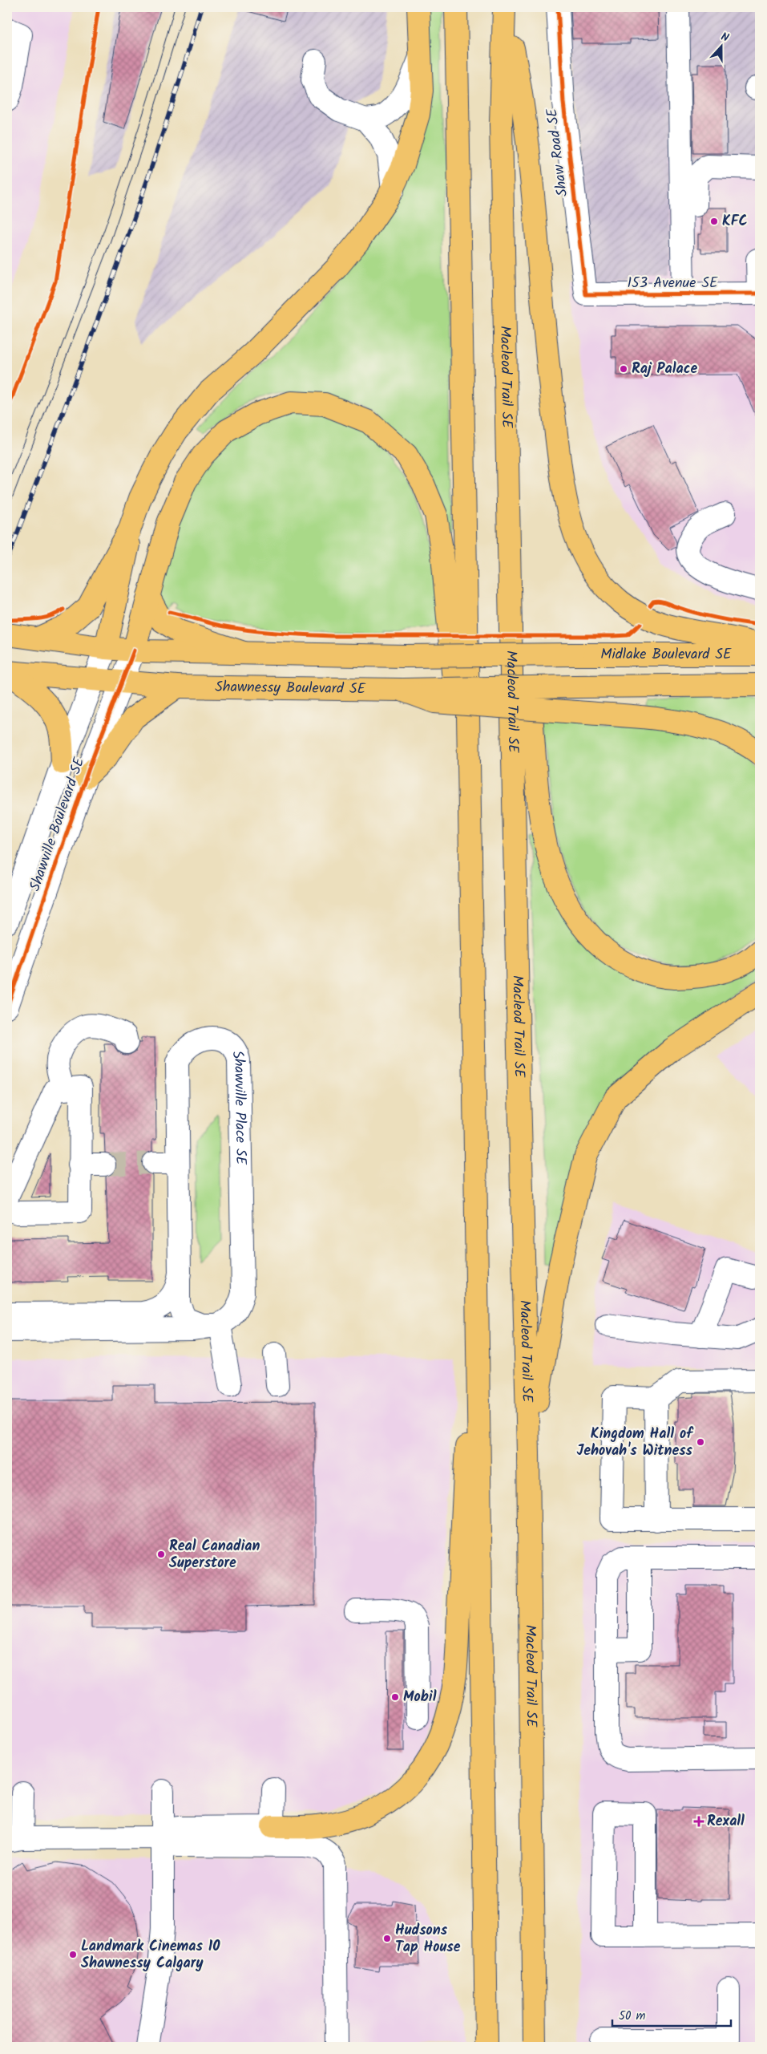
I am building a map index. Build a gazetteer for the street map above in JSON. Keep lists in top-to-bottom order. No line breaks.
{"streets":{"main road":["Macleod Trail SE","Midlake Boulevard SE","Shawnessy Boulevard SE"],"street":["Shaw Road SE","153 Avenue SE","Shawville Boulevard SE","Shawville Place SE"]},"crossings":[["Shaw Road SE","153 Avenue SE"],["Shawnessy Boulevard SE","Shawville Boulevard SE"]],"places":{"other":["KFC","Raj Palace","Kingdom Hall of Jehovah's Witness","Real Canadian Superstore","Mobil","Hudsons Tap House","Landmark Cinemas 10 Shawnessy Calgary"],"health":["Rexall"]},"scale_bar":"50 m","north":"top"}
